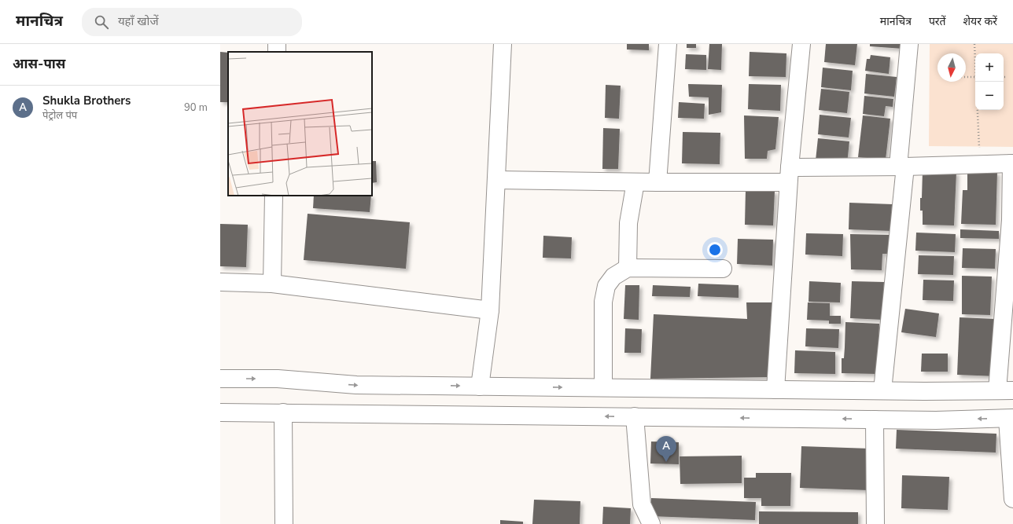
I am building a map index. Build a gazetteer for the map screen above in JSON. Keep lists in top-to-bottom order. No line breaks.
{"north":"bottom","page":{"header":"मानचित्र","search":"यहाँ खोजें","nav":["मानचित्र","परतें","शेयर करें"],"heading":"आस-पास","map_buttons":["+","−"],"list":[{"mark":"A","name":"Shukla Brothers","note":"पेट्रोल पंप","value":"90 m"}],"pins":"A"}}
